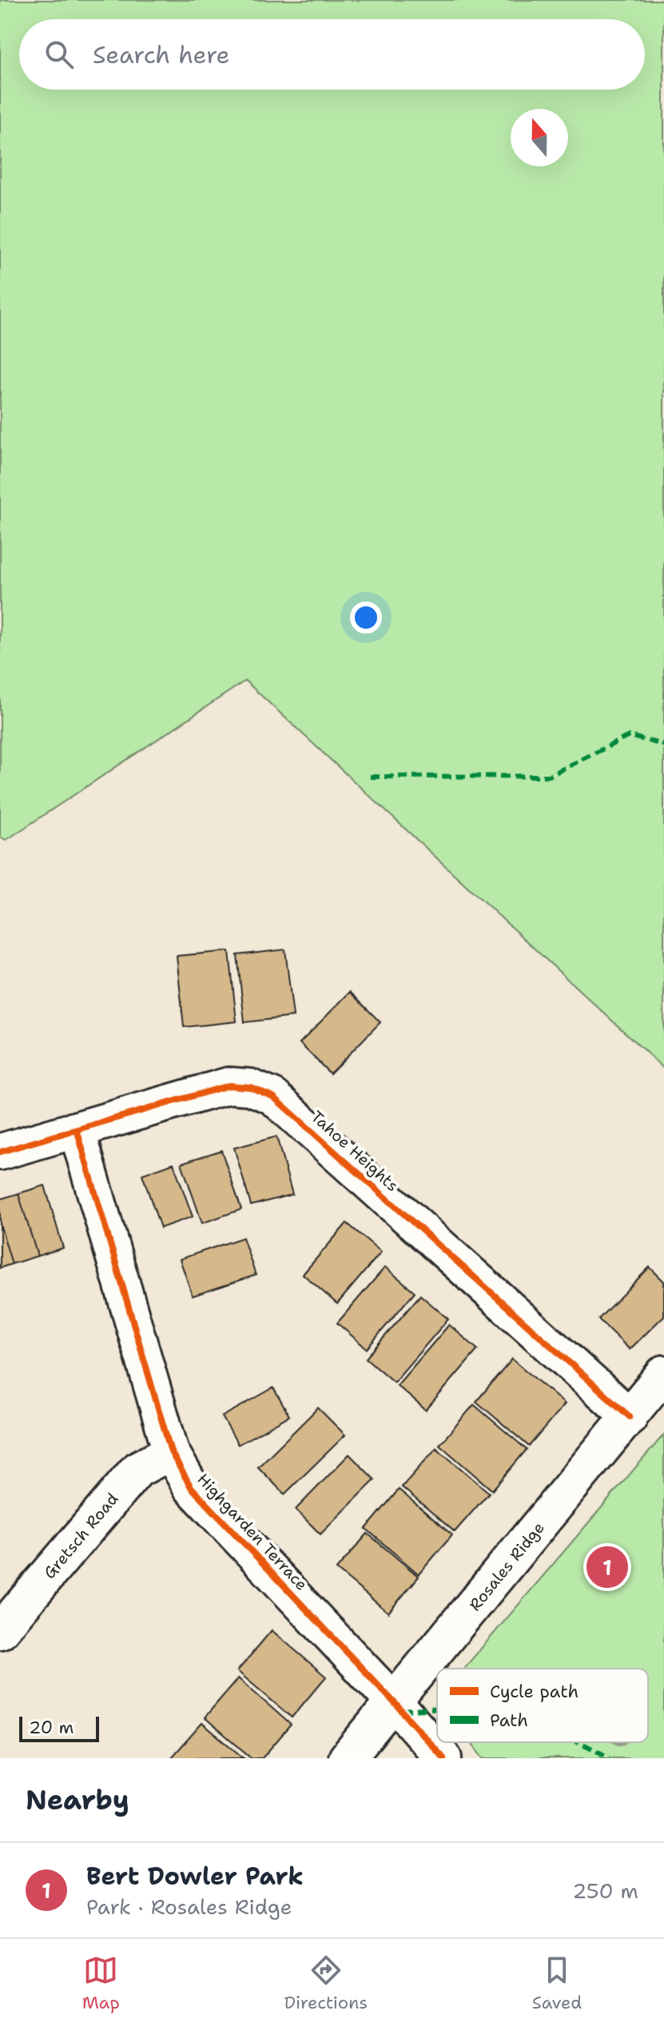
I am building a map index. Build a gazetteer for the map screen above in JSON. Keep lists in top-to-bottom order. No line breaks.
{"streets":{"street":["Tahoe Heights","Highgarden Terrace","Gretsch Road","Rosales Ridge"]},"crossings":[["Tahoe Heights","Highgarden Terrace"],["Tahoe Heights","Rosales Ridge"],["Highgarden Terrace","Gretsch Road"],["Highgarden Terrace","Rosales Ridge"]],"legend":["Cycle path","Path"],"scale_bar":"20 m","north":"top","page":{"search":"Search here","pins":"1","scale":"20 m","heading":"Nearby","list":[{"mark":"1","name":"Bert Dowler Park","note":"Park · Rosales Ridge","value":"250 m"}],"nav":["Map","Directions","Saved"]}}
